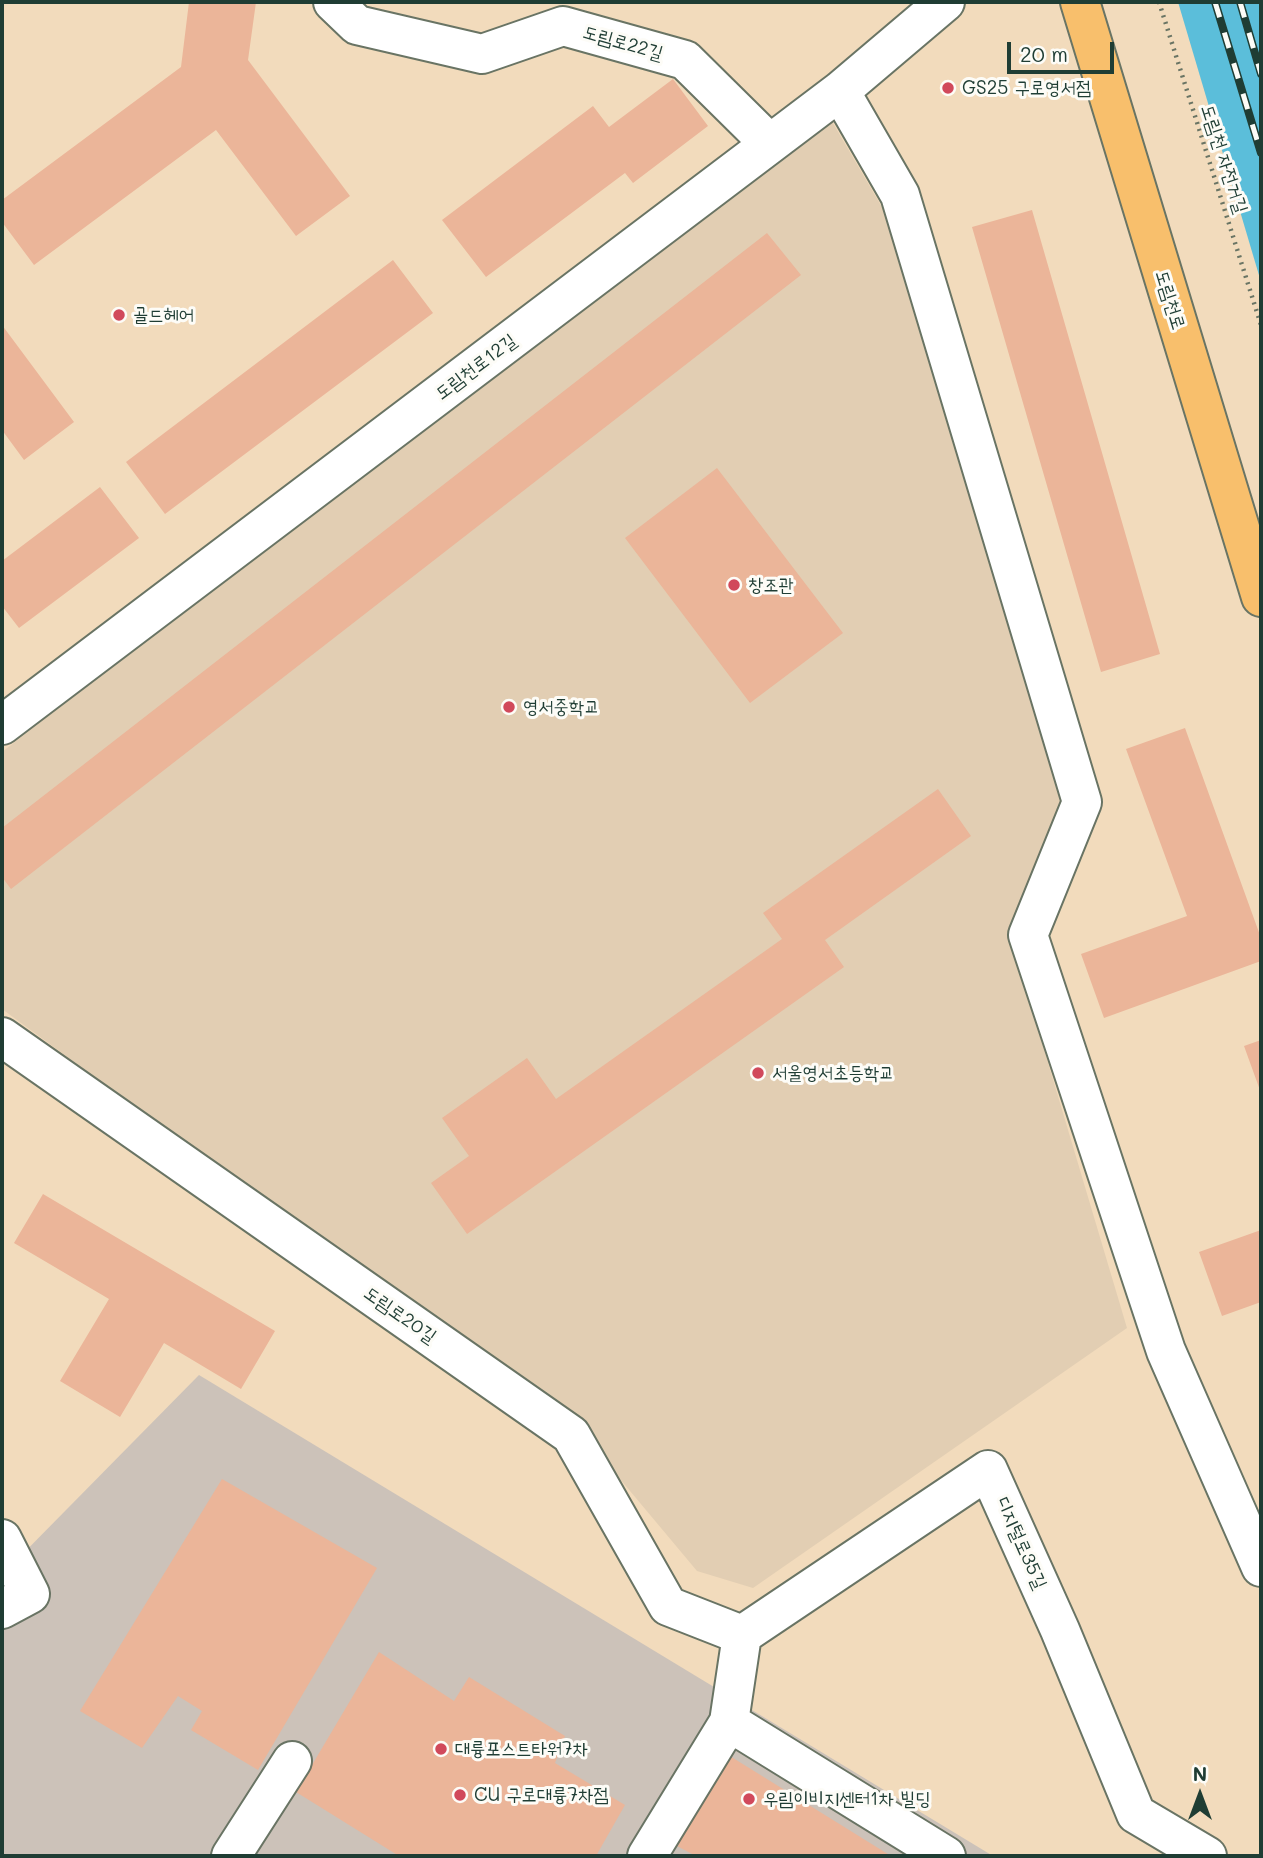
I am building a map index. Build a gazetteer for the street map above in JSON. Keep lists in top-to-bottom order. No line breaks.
{"streets":{"main road":["도림천로"],"street":["도림로22길","도림천로12길","도림로20길","디지털로35길"],"path":["도림천 자전거길"]},"crossings":[["도림로22길","도림천로12길"],["도림로20길","디지털로35길"]],"places":["GS25 구로영서점","골드헤어","창조관","영서중학교","서울영서초등학교","대륭포스트타워7차","CU 구로대륭7차점","우림이비지센터1차 빌딩"],"scale_bar":"20 m","north":"top"}
